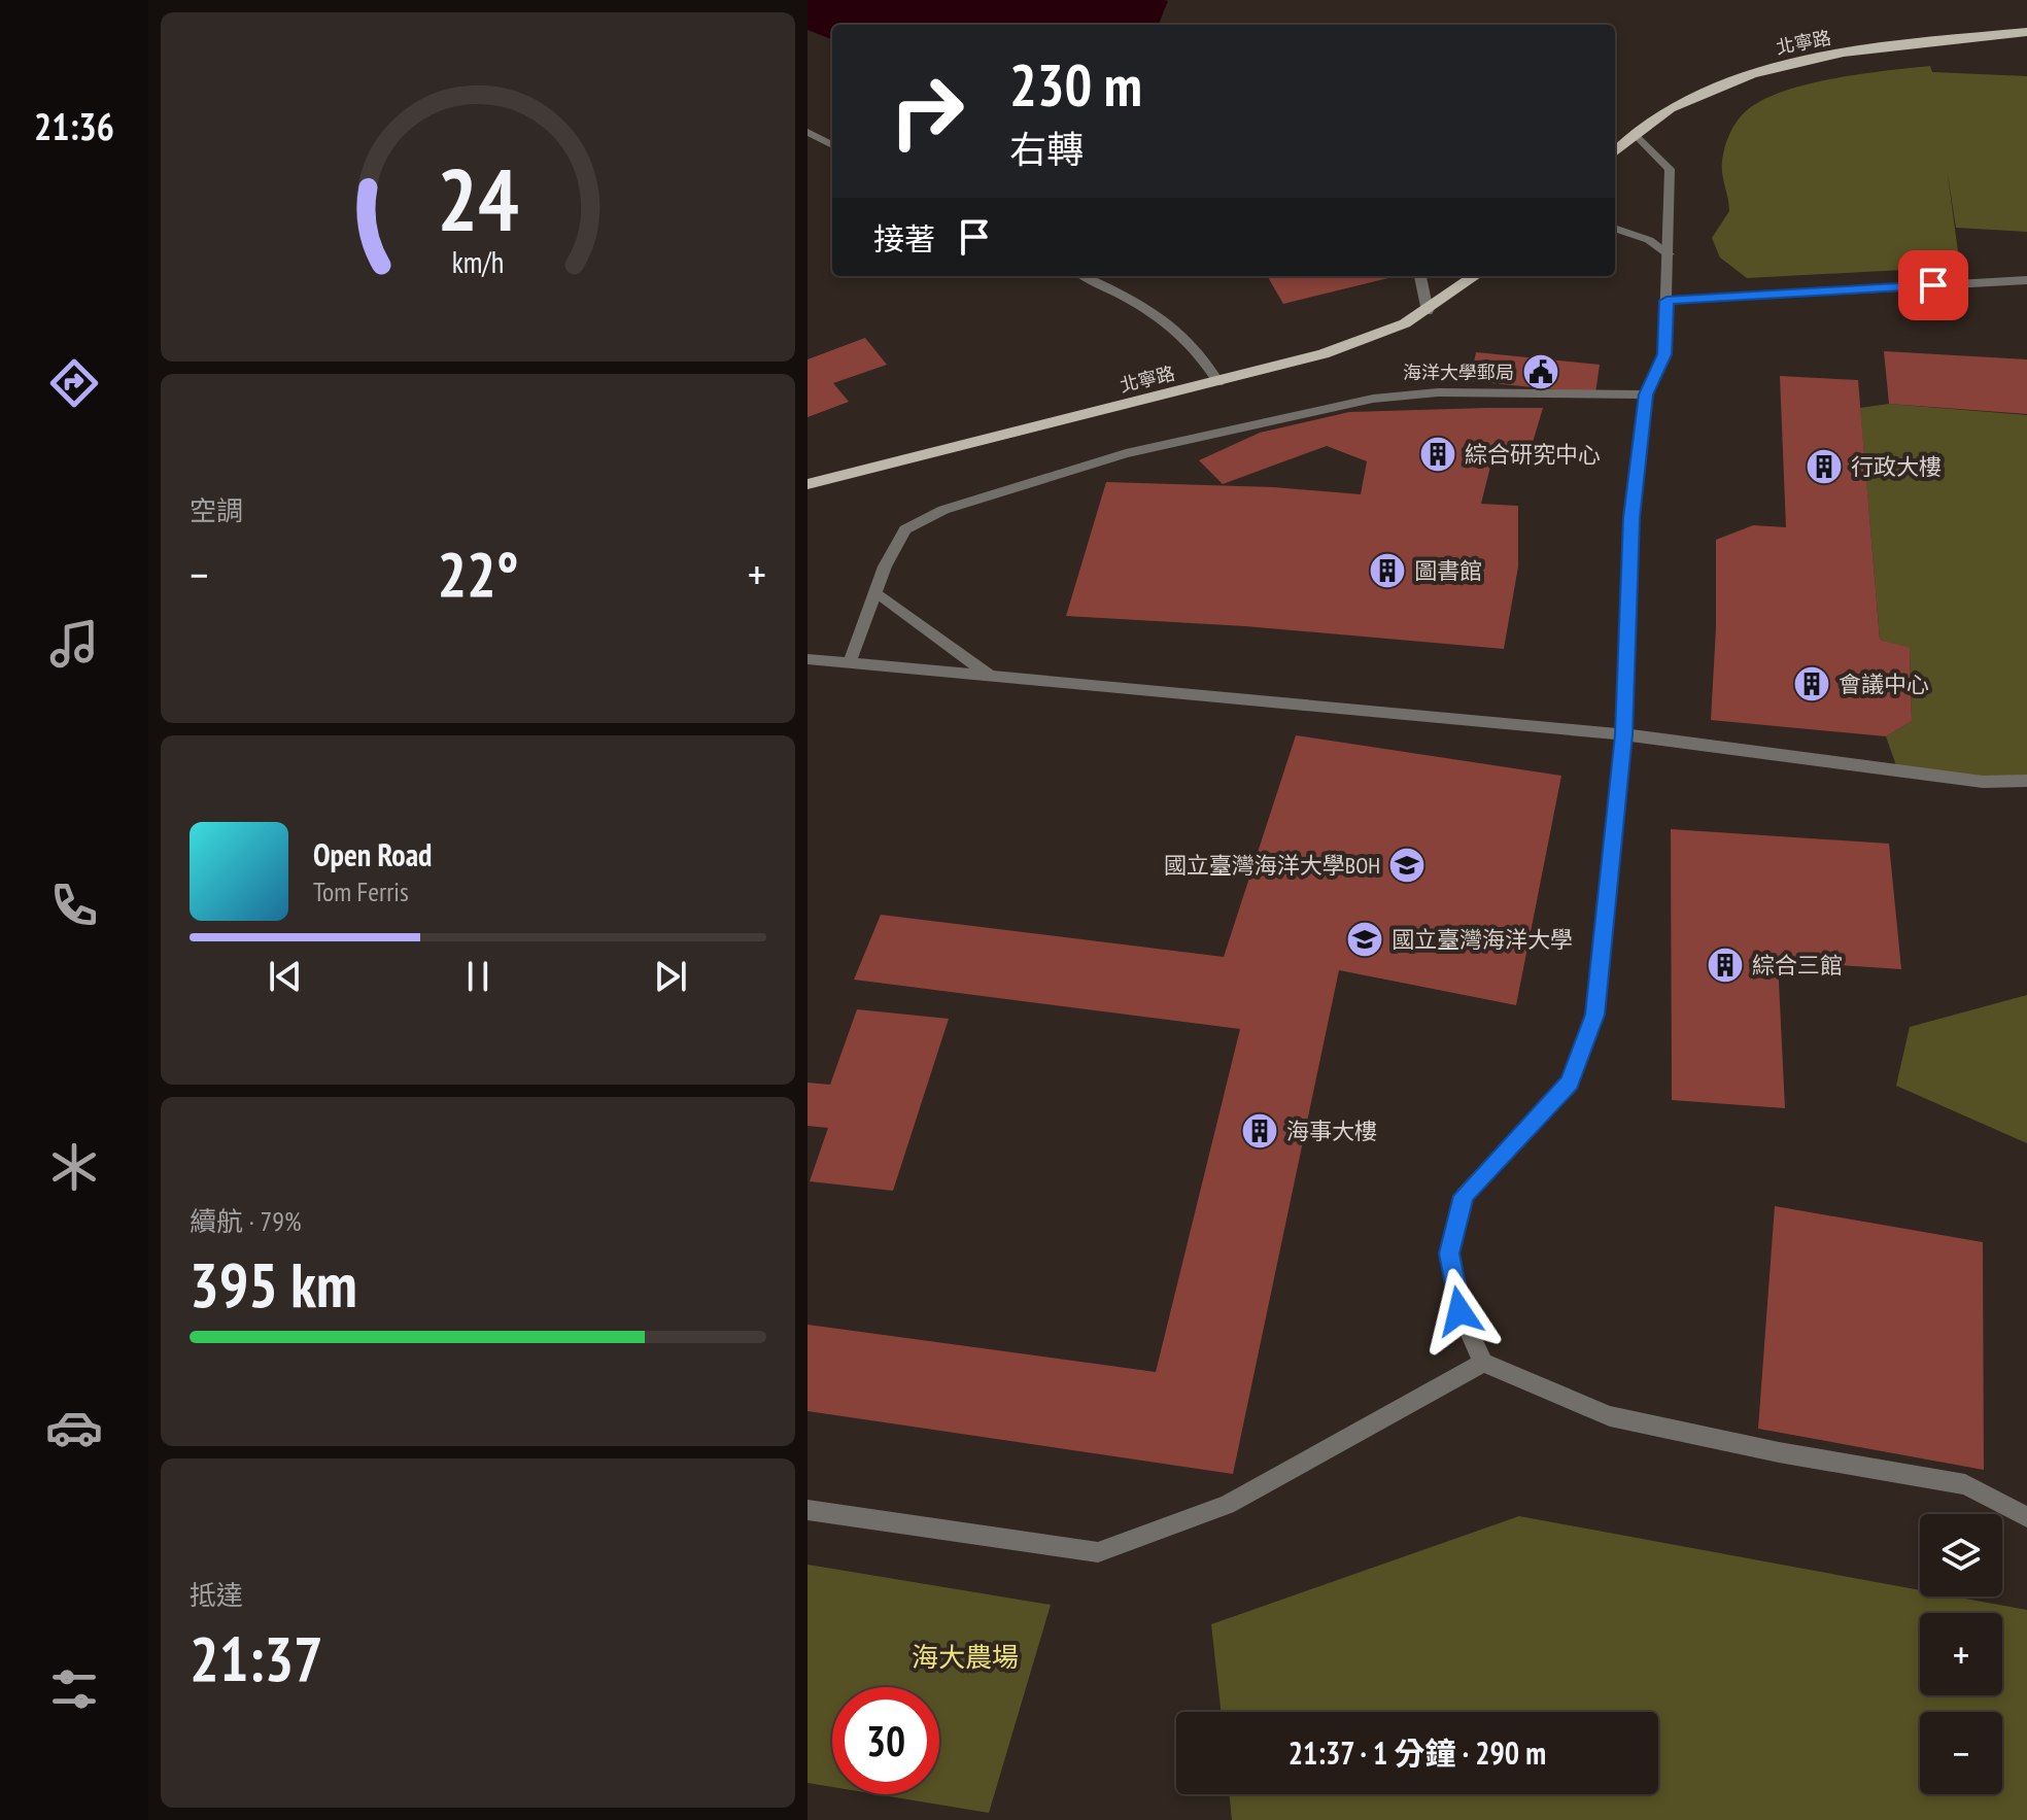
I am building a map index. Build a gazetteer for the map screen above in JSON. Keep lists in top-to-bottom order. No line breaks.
{"streets":{"main road":["北寧路"]},"parks":["海大農場"],"places":{"public building":["海洋大學郵局"],"building":["綜合研究中心","行政大樓","圖書館","會議中心","綜合三館","海事大樓"],"school or university":["國立臺灣海洋大學BOH","國立臺灣海洋大學"]},"page":{"tabs":"21:36","turn":["230 m","右轉"],"then":"接著","tile":["空調",["續航 · 79%","395 km"],["抵達","21:37"]],"heat":["−","22°","+"],"song":["Open Road","Tom Ferris"],"map_buttons":["+","−"],"limit":"30","trip":"21:37 · 1 分鐘 · 290 m","gauge":["24","km/h"]}}
